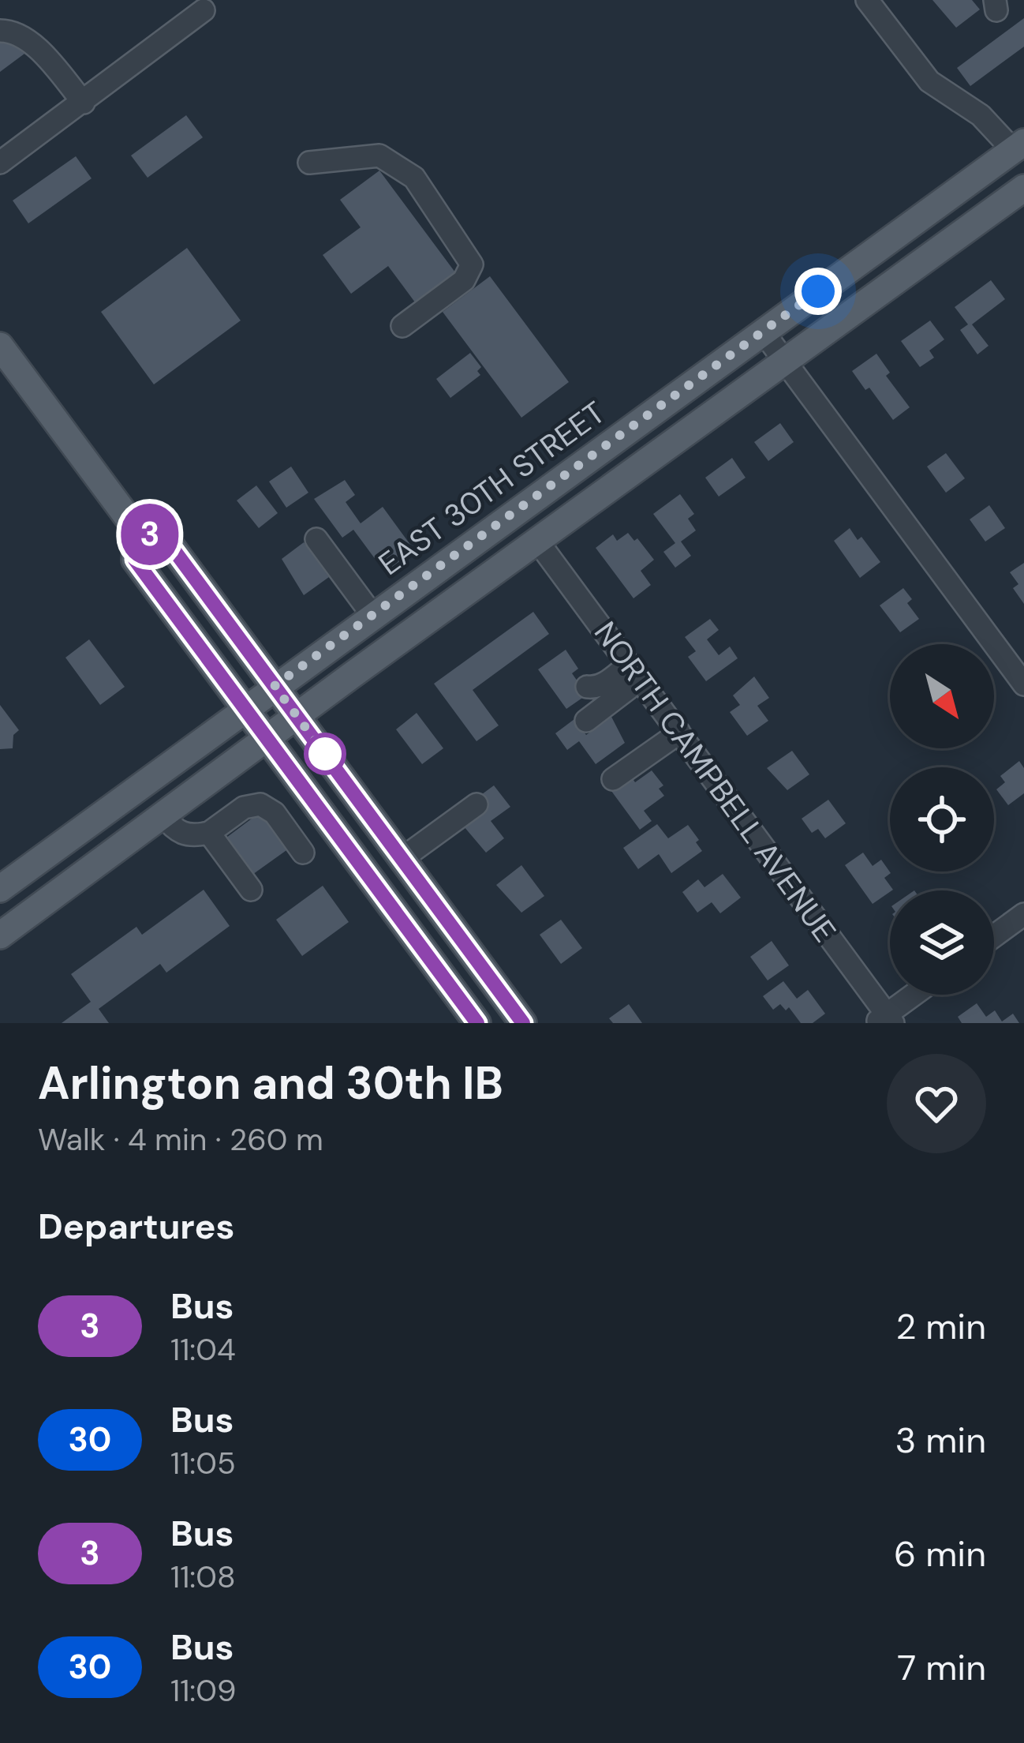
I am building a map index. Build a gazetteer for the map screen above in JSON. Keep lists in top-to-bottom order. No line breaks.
{"streets":{"main road":["EAST 30TH STREET"],"street":["NORTH CAMPBELL AVENUE"]},"lines":["bus line 3"],"north":"bottom right","page":{"on_map":"3","heading":[["Arlington and 30th IB","Walk · 4 min · 260 m"],"Departures"],"list":[{"mark":"3","name":"Bus","note":"11:04","value":"2 min"},{"mark":"30","name":"Bus","note":"11:05","value":"3 min"},{"mark":"3","name":"Bus","note":"11:08","value":"6 min"},{"mark":"30","name":"Bus","note":"11:09","value":"7 min"}]}}
